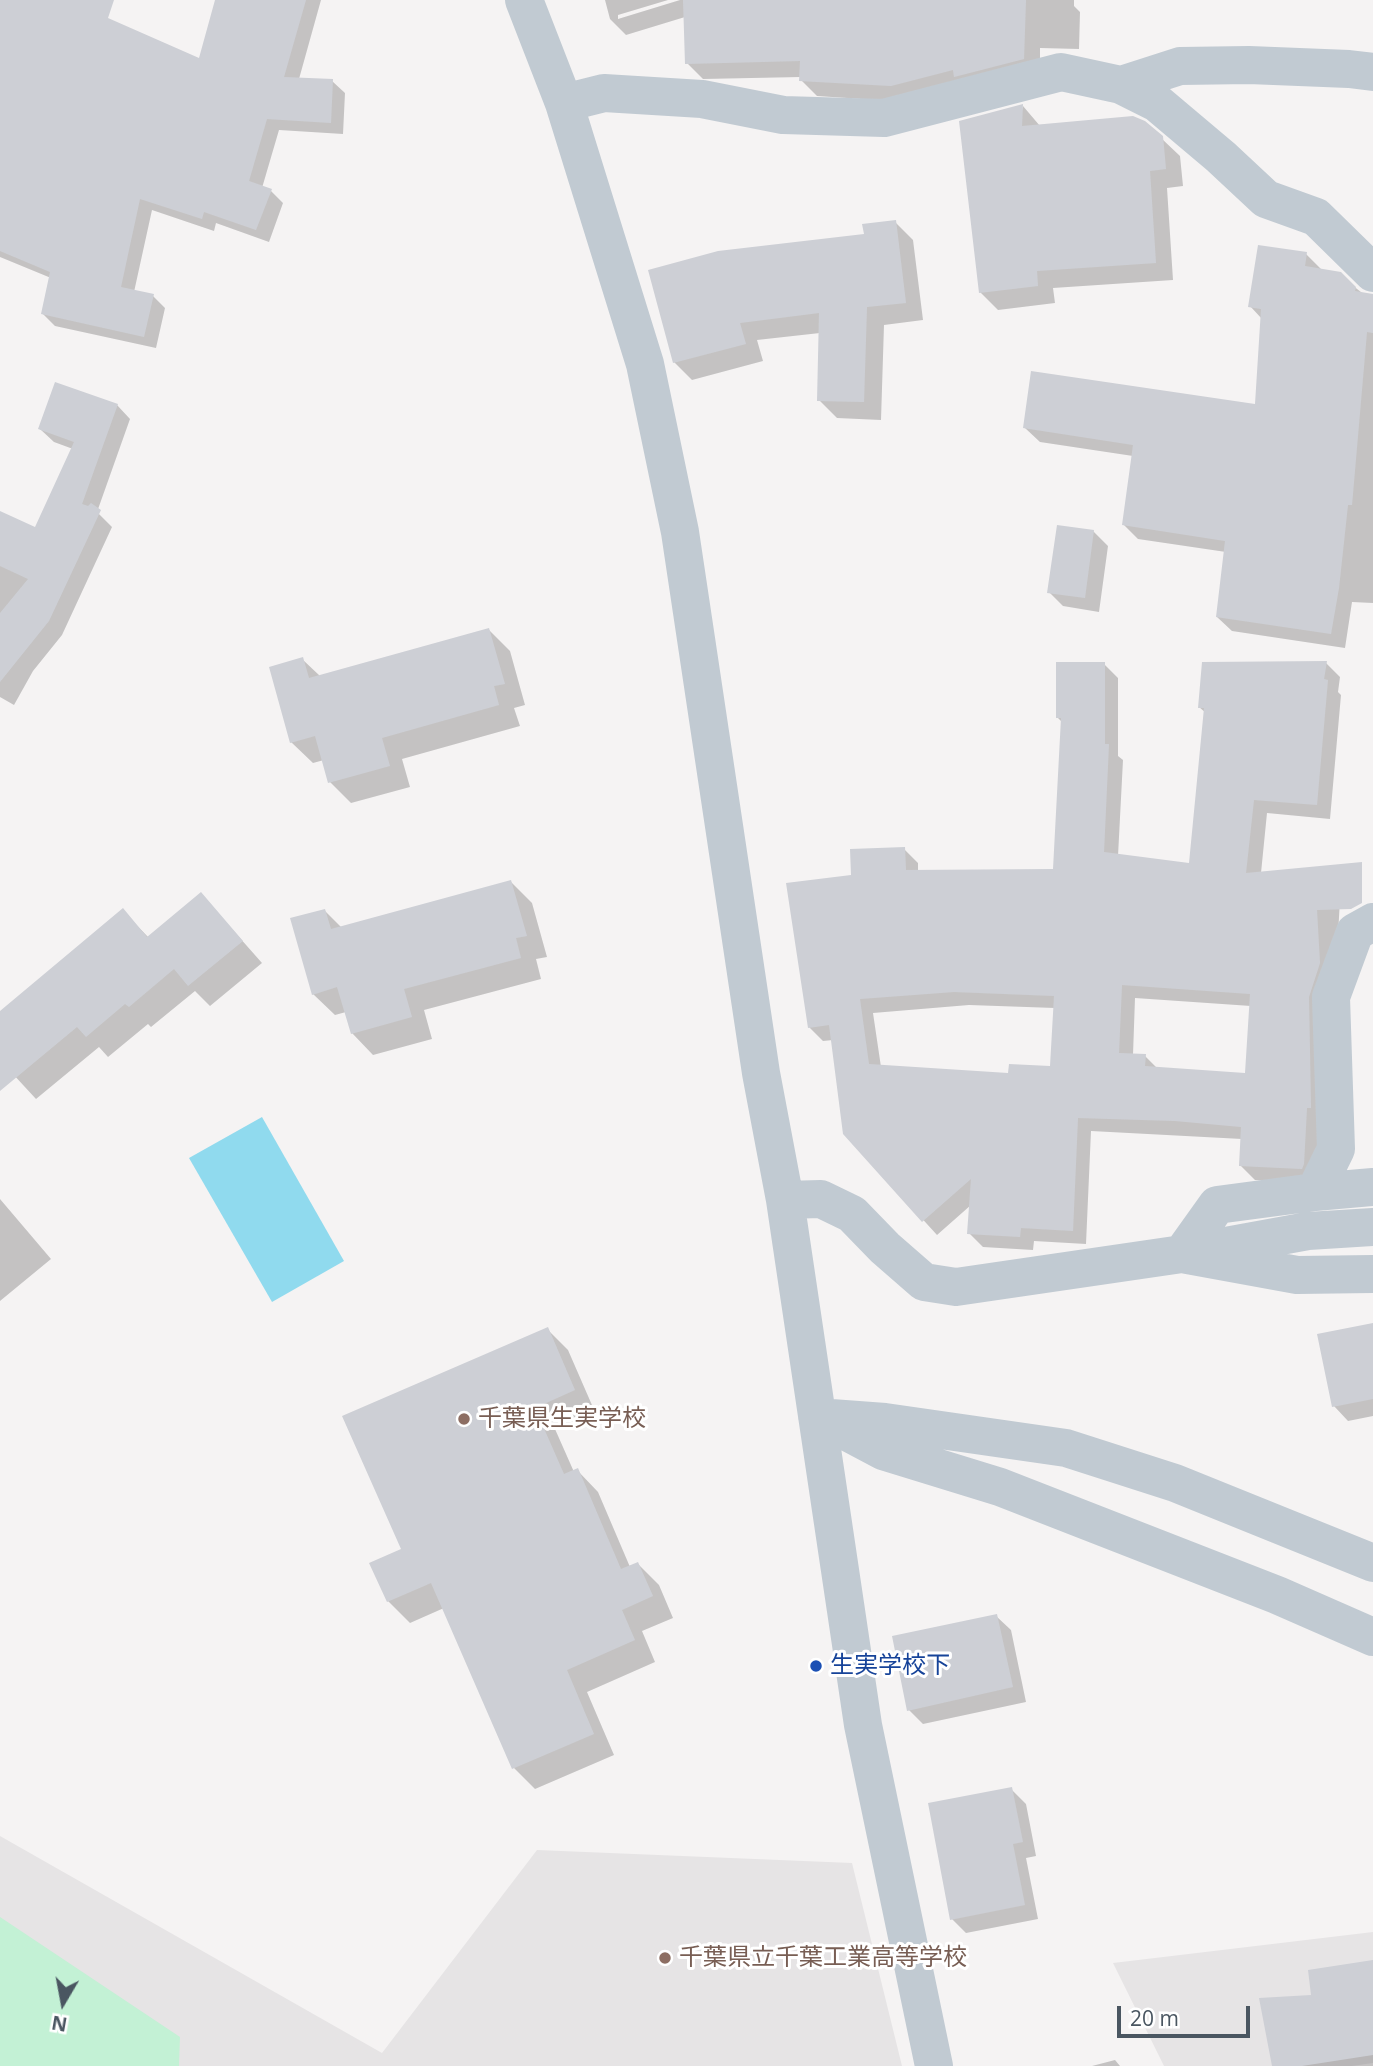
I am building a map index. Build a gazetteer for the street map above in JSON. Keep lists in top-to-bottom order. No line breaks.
{"places":["千葉県生実学校","生実学校下","千葉県立千葉工業高等学校"],"scale_bar":"20 m","north":"bottom"}
